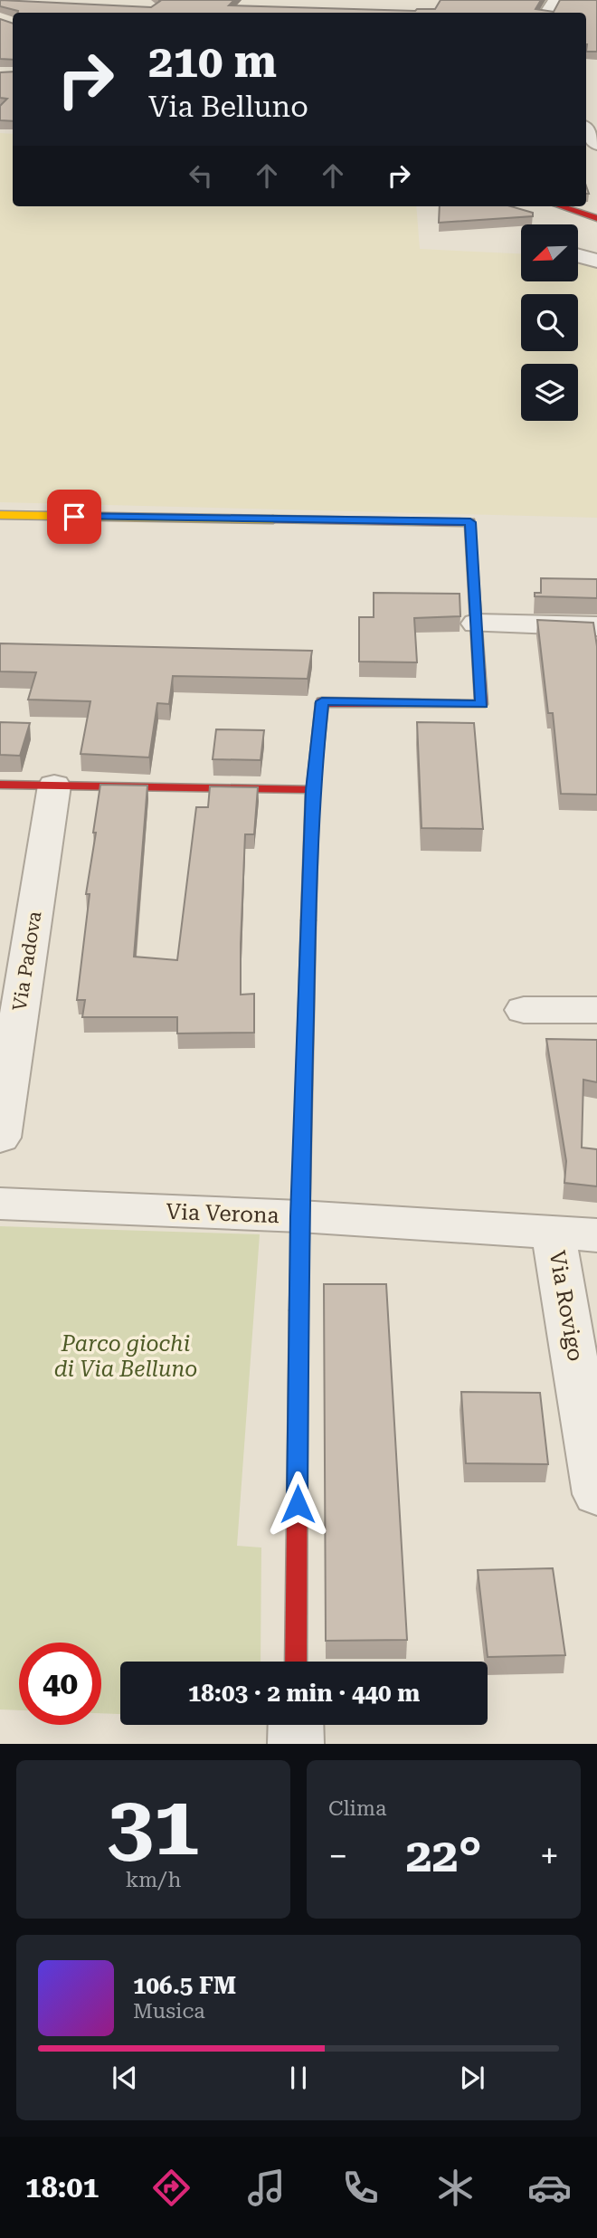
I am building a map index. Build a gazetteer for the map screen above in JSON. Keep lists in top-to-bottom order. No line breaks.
{"streets":{"street":["Via Padova","Via Verona","Via Rovigo"]},"crossings":[["Via Verona","Via Rovigo"]],"parks":["Parco giochi di Via Belluno"],"north":"bottom left","page":{"turn":["210 m","Via Belluno"],"limit":"40","trip":"18:03 · 2 min · 440 m","tile":[["31","km/h"],"Clima"],"heat":["−","22°","+"],"song":["106.5 FM","Musica"],"tabs":"18:01"}}
